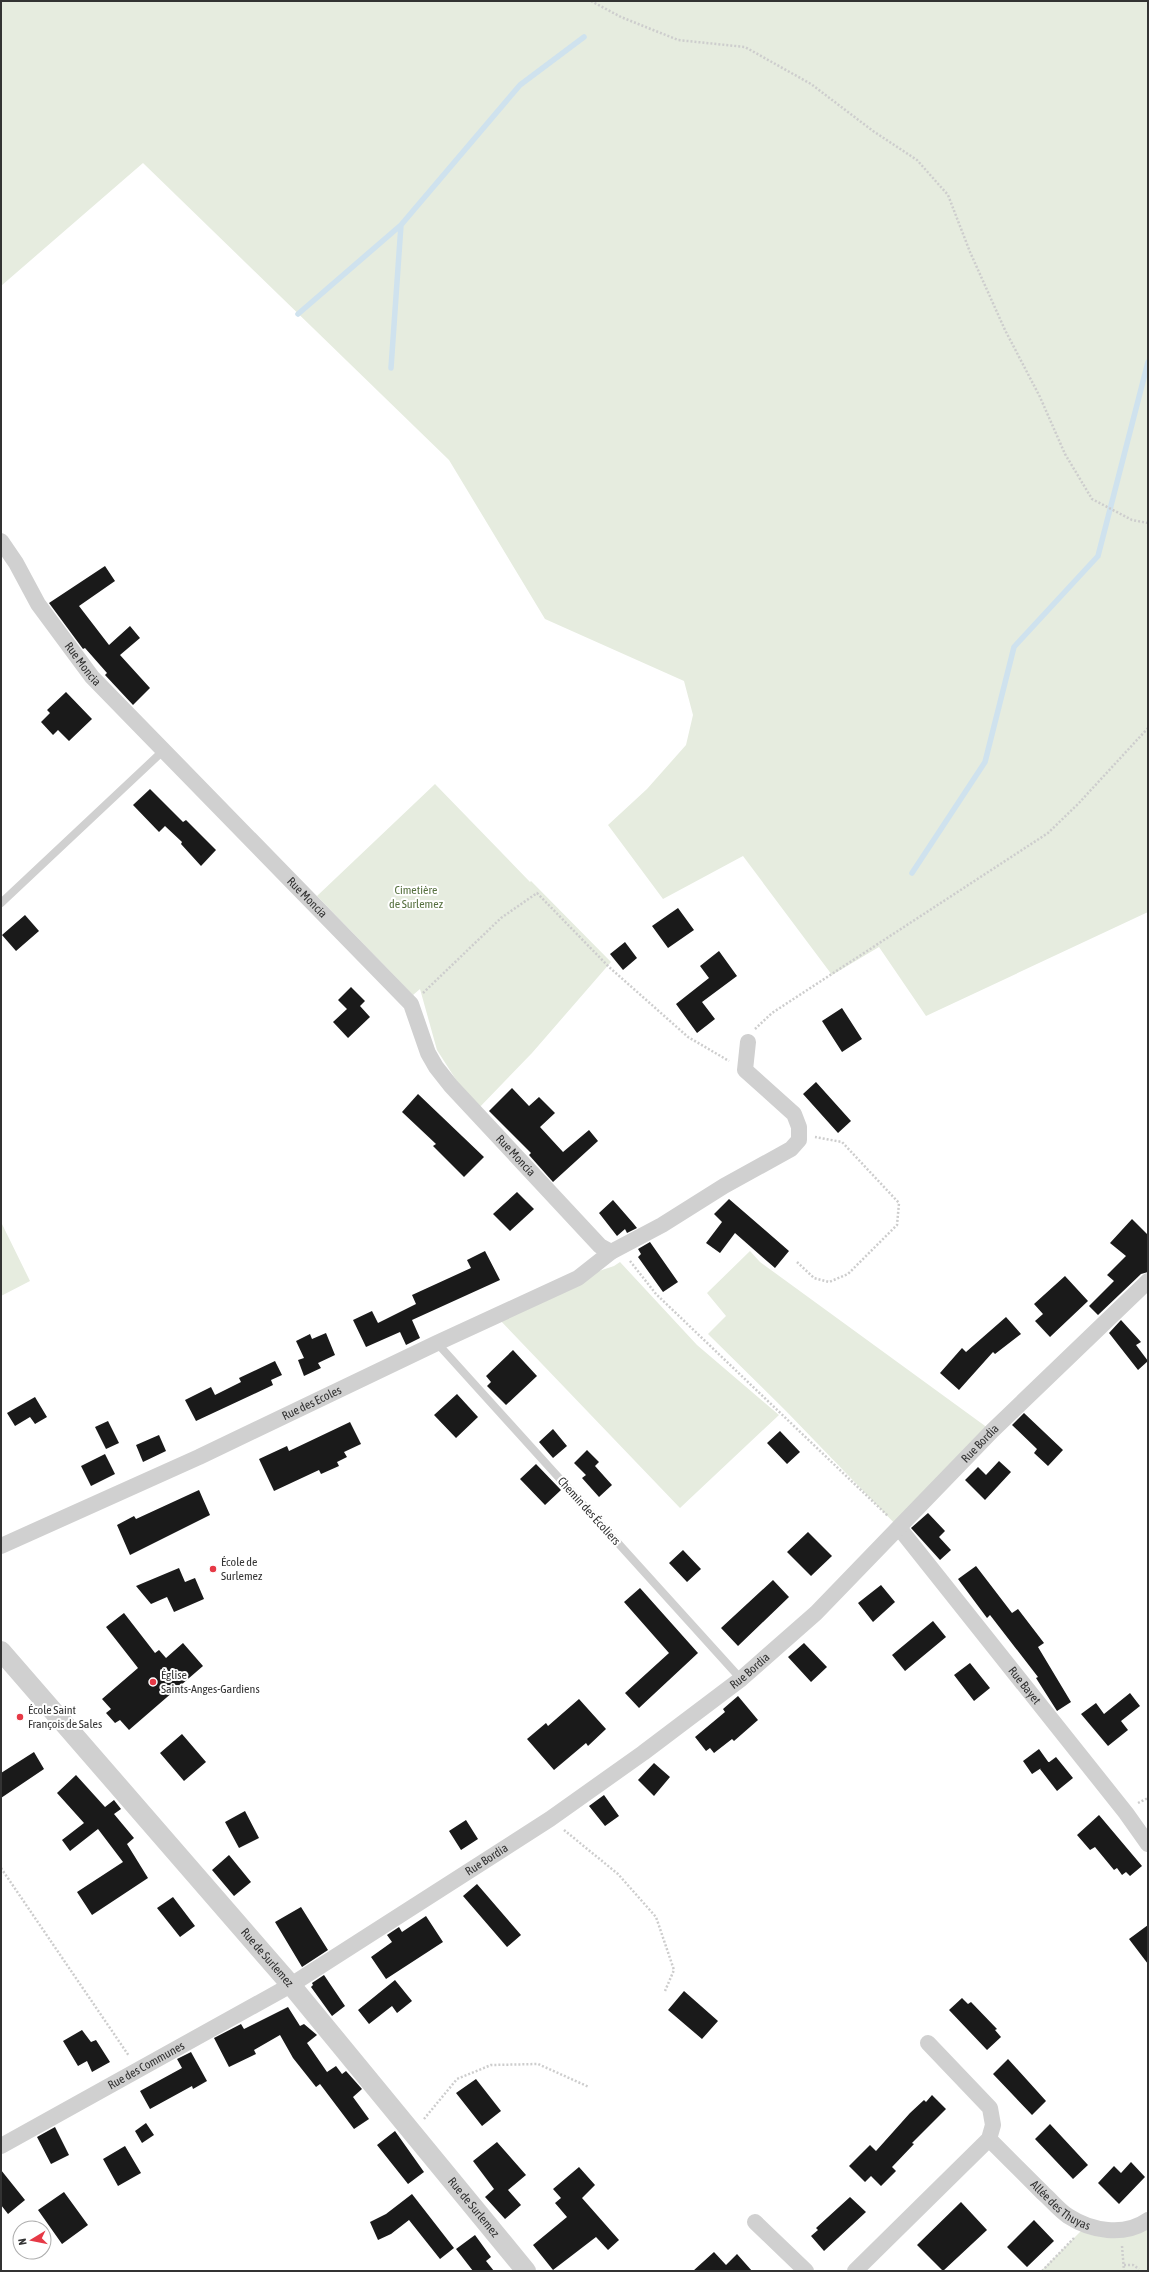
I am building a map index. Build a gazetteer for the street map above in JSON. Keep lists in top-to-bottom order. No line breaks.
{"streets":{"street":["Rue Moncia","Rue des Ecoles","Rue Bordia","Rue Bayet","Rue de Surlemez","Rue des Communes","Allée des Thuyas"],"lane":["Chemin des Écoliers"]},"crossings":[["Rue Moncia","Rue des Ecoles"],["Rue des Ecoles","Chemin des Écoliers"],["Rue Bordia","Chemin des Écoliers"],["Rue Bordia","Rue Bayet"],["Rue Bordia","Rue de Surlemez"],["Rue Bordia","Rue des Communes"],["Rue de Surlemez","Rue des Communes"]],"parks":["Cimetière de Surlemez"],"places":["École de Surlemez","Église Saints-Anges-Gardiens","École Saint François de Sales"],"north":"left"}
